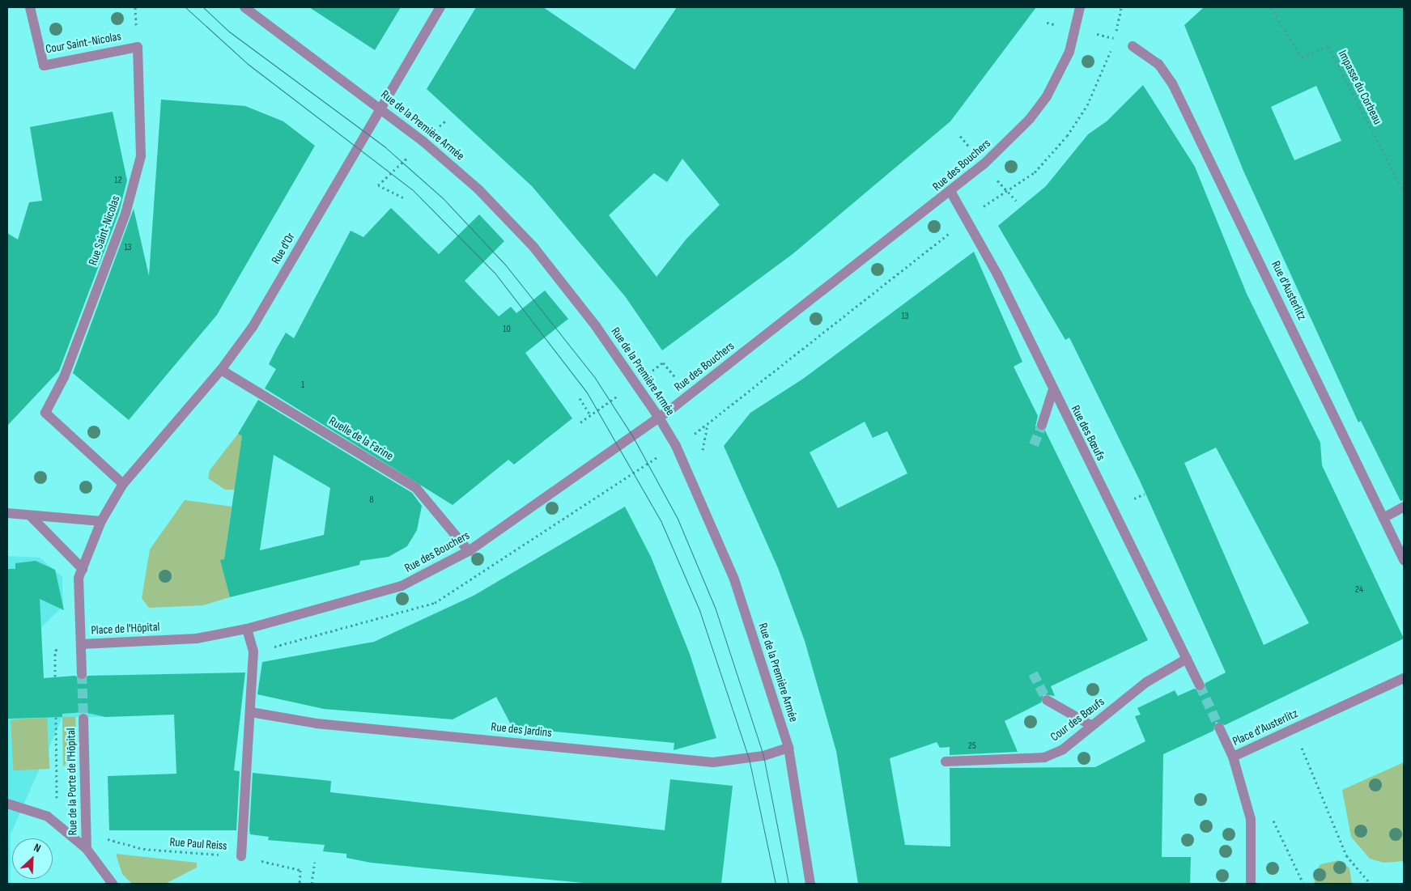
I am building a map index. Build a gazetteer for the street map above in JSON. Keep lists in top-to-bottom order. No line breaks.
{"streets":{"street":["Cour Saint-Nicolas","Rue de la Première Armée","Rue des Bouchers","Rue Saint-Nicolas","Rue d'Or","Rue d'Austerlitz","Rue des Bœufs","Ruelle de la Farine","Place de l'Hôpital","Cour des Bœufs","Place d'Austerlitz","Rue des Jardins","Rue de la Porte de l'Hôpital"],"path":["Impasse du Corbeau","Rue Paul Reiss"]},"crossings":[["Cour Saint-Nicolas","Rue Saint-Nicolas"],["Rue de la Première Armée","Rue des Bouchers"],["Rue de la Première Armée","Rue d'Or"],["Rue de la Première Armée","Rue des Jardins"],["Rue des Bouchers","Rue des Bœufs"],["Rue des Bouchers","Ruelle de la Farine"],["Rue des Bouchers","Place de l'Hôpital"],["Rue Saint-Nicolas","Rue d'Or"],["Rue Saint-Nicolas","Place de l'Hôpital"],["Rue d'Or","Ruelle de la Farine"],["Rue d'Or","Place de l'Hôpital"],["Rue des Bœufs","Cour des Bœufs"],["Rue de la Porte de l'Hôpital","Rue Paul Reiss"]],"house_numbers":["12","13","13","10","1","8","24","25"],"north":"top right"}
